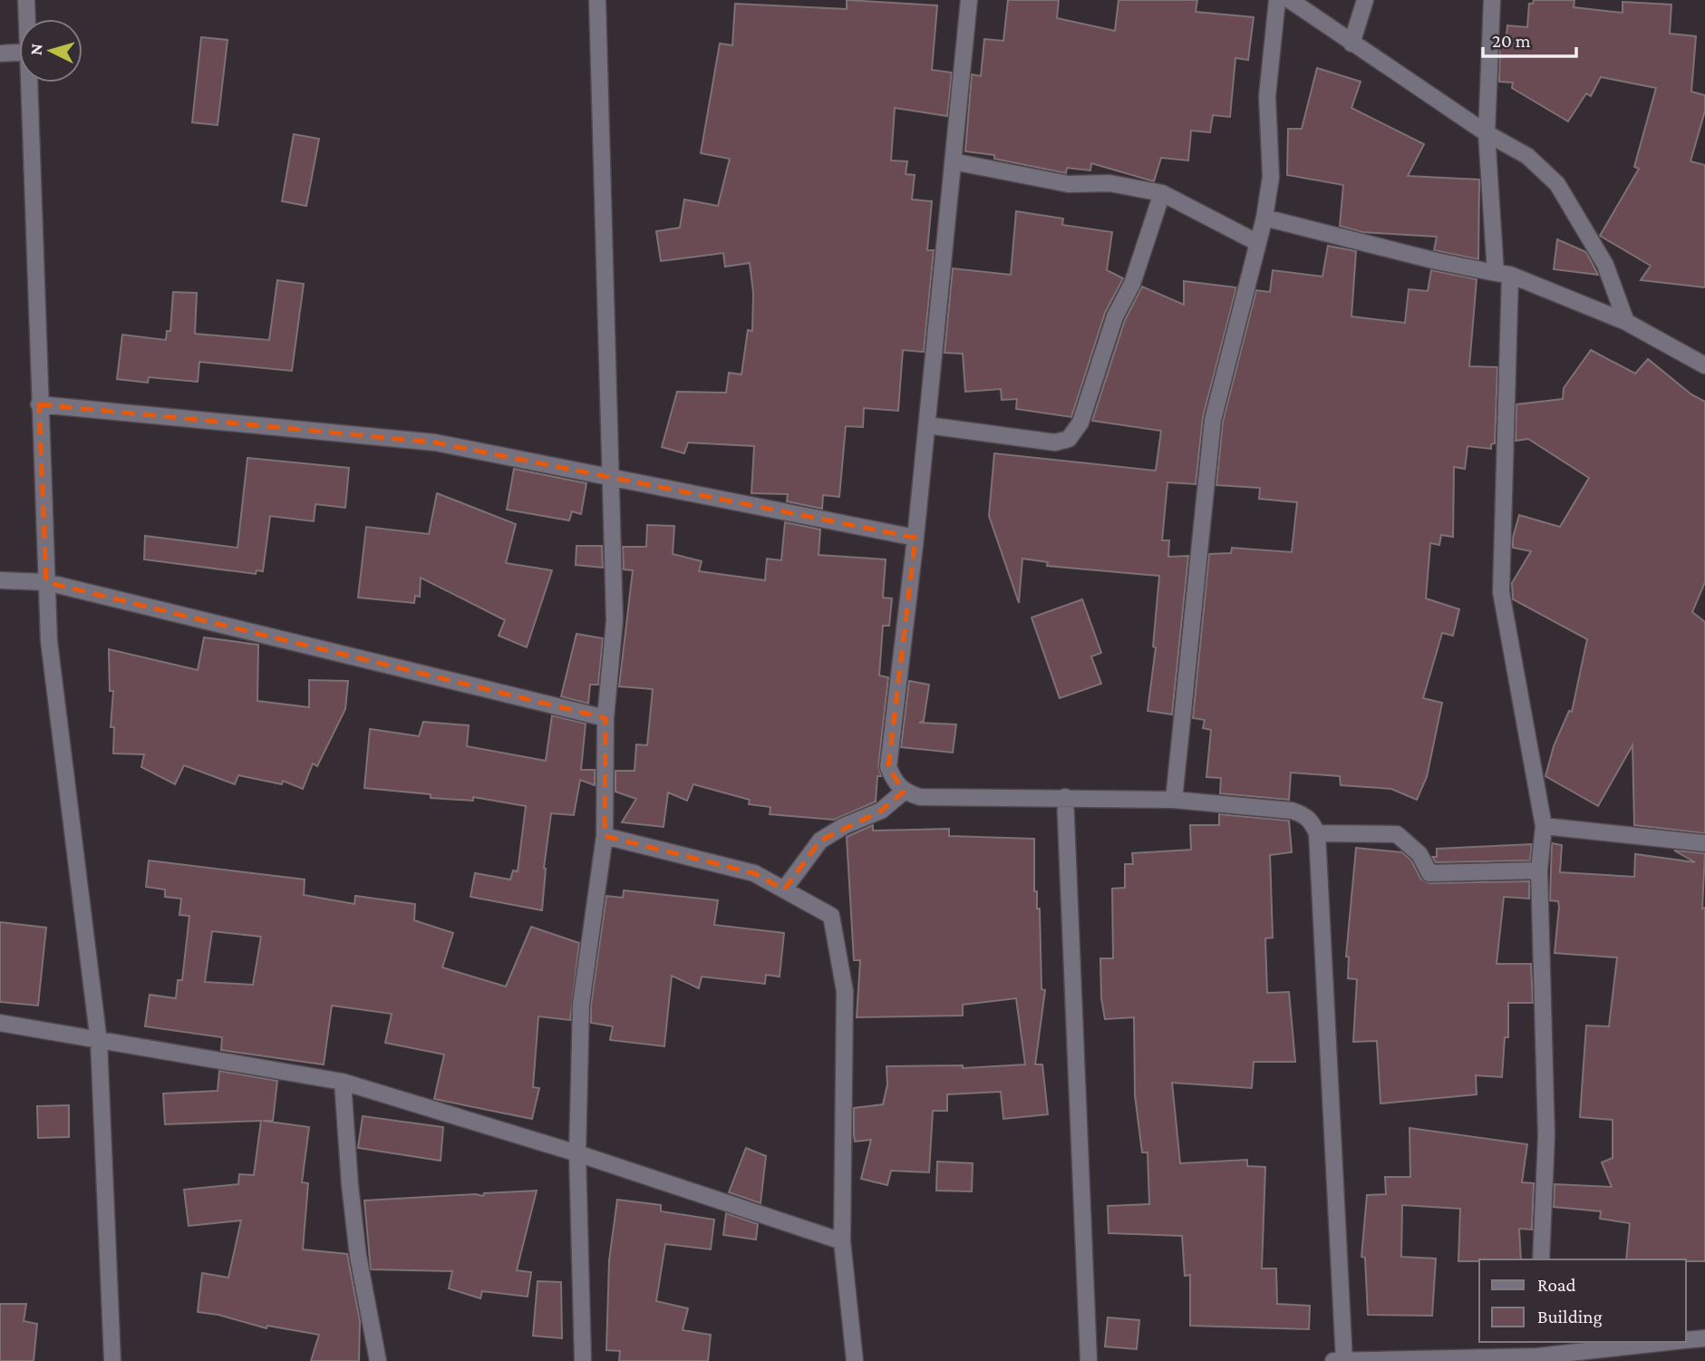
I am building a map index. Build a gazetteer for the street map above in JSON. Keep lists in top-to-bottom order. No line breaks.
{"legend":["Road","Building"],"scale_bar":"20 m","north":"left"}
